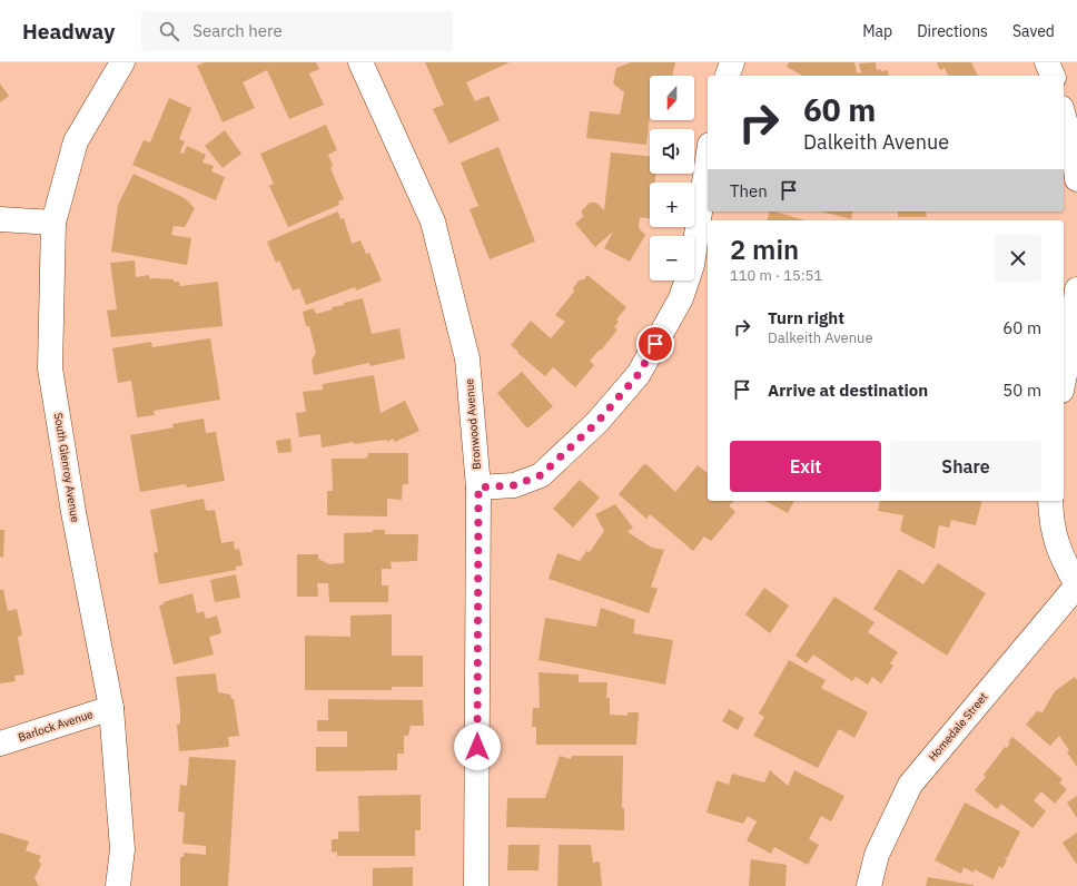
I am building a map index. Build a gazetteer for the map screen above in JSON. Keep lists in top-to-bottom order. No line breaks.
{"streets":{"street":["Bronwood Avenue","South Glenroy Avenue","Barlock Avenue","Homedale Street"]},"crossings":[["South Glenroy Avenue","Barlock Avenue"]],"north":"bottom","page":{"header":"Headway","search":"Search here","nav":["Map","Directions","Saved"],"map_buttons":["+","−"],"turn":["60 m","Dalkeith Avenue"],"then":"Then","heading":["2 min","110 m · 15:51"],"list":[{"name":"Turn right","note":"Dalkeith Avenue","value":"60 m"},{"name":"Arrive at destination","value":"50 m"}],"buttons":["Exit","Share"]}}
